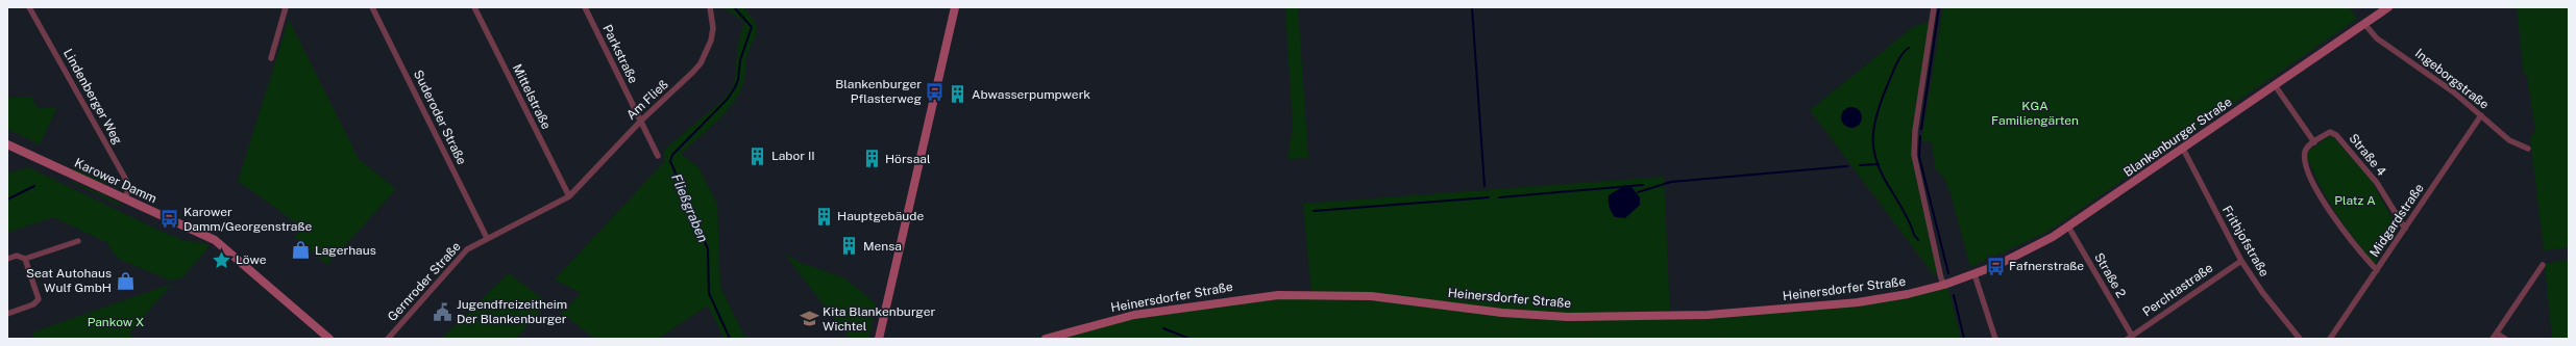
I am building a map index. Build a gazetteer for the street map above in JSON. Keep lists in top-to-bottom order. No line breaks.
{"streets":{"main road":["Blankenburger Straße","Karower Damm","Heinersdorfer Straße"],"street":["Parkstraße","Ingeborgstraße","Lindenberger Weg","Mittelstraße","Am Fließ","Suderoder Straße","Straße 4","Midgardstraße","Frithjofstraße","Straße 2","Gernroder Straße","Perchtastraße"]},"crossings":[["Parkstraße","Am Fließ"],["Ingeborgstraße","Blankenburger Straße"],["Ingeborgstraße","Midgardstraße"],["Lindenberger Weg","Karower Damm"],["Mittelstraße","Am Fließ"],["Mittelstraße","Gernroder Straße"],["Am Fließ","Gernroder Straße"],["Suderoder Straße","Gernroder Straße"],["Blankenburger Straße","Frithjofstraße"],["Blankenburger Straße","Straße 2"],["Blankenburger Straße","Heinersdorfer Straße"],["Straße 4","Midgardstraße"],["Frithjofstraße","Perchtastraße"],["Straße 2","Perchtastraße"]],"water":["Fließgraben"],"parks":["KGA Familiengärten","Platz A","Pankow X"],"places":{"bus stop":["Blankenburger Pflasterweg","Karower Damm/Georgenstraße","Fafnerstraße"],"building":["Abwasserpumpwerk","Labor II","Hörsaal","Hauptgebäude","Mensa"],"shop":["Lagerhaus","Seat Autohaus Wulf GmbH"],"place":["Löwe"],"public building":["Jugendfreizeitheim Der Blankenburger"],"school or university":["Kita Blankenburger Wichtel"]}}
